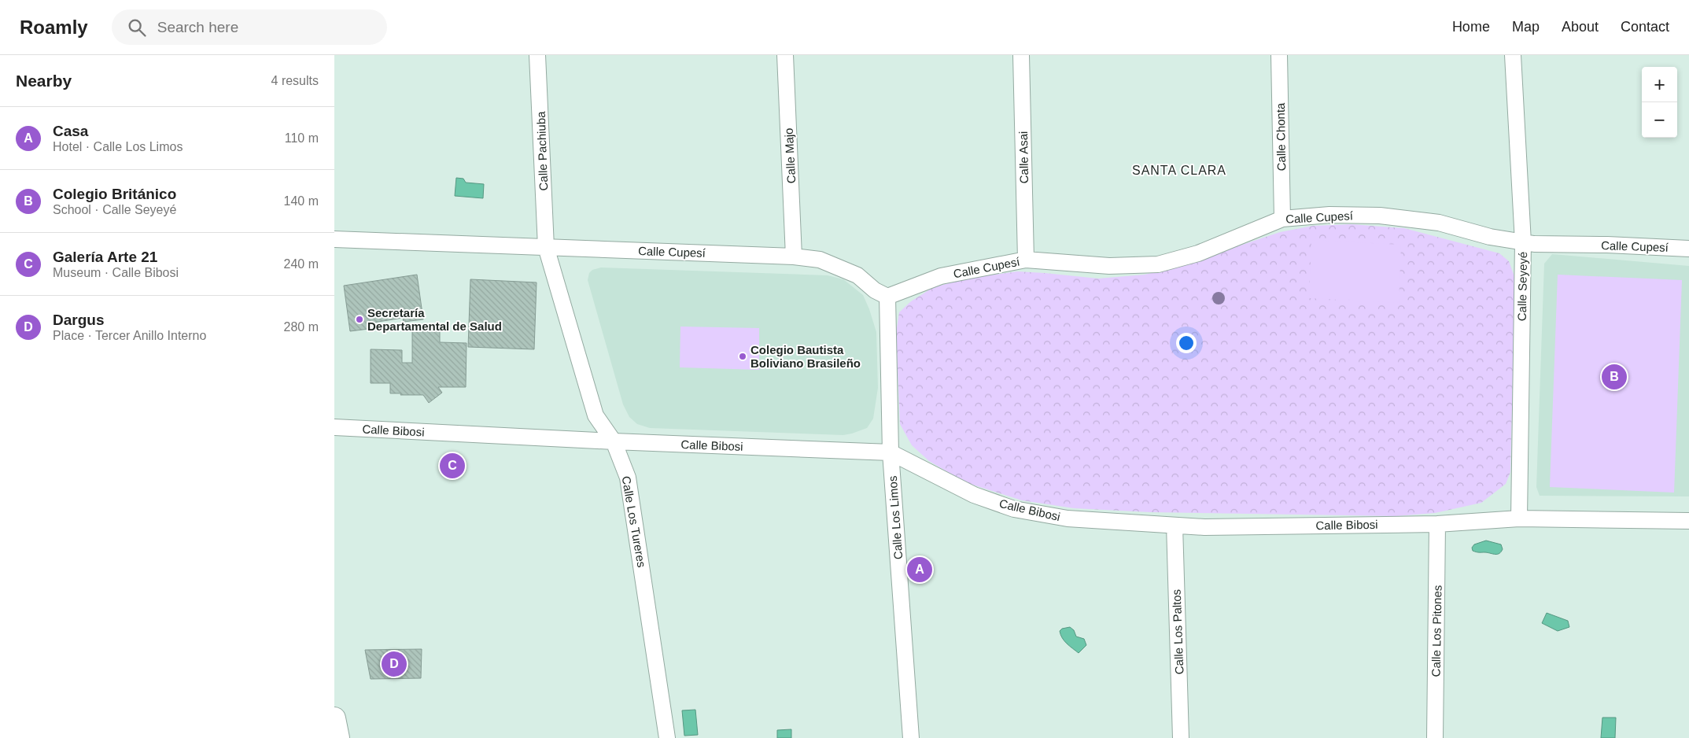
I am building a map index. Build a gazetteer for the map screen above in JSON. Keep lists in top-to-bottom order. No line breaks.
{"streets":{"street":["Calle Chonta","Calle Pachiuba","Calle Majo","Calle Asai","Calle Cupesí","Calle Seyeyé","Calle Bibosi","Calle Los Limos","Calle Los Tureres","Calle Los Pitones","Calle Los Paltos"]},"crossings":[["Calle Chonta","Calle Cupesí"],["Calle Pachiuba","Calle Cupesí"],["Calle Pachiuba","Calle Los Tureres"],["Calle Majo","Calle Cupesí"],["Calle Asai","Calle Cupesí"],["Calle Cupesí","Calle Seyeyé"],["Calle Cupesí","Calle Los Limos"],["Calle Cupesí","Calle Los Tureres"],["Calle Seyeyé","Calle Bibosi"],["Calle Bibosi","Calle Los Limos"],["Calle Bibosi","Calle Los Tureres"],["Calle Bibosi","Calle Los Pitones"],["Calle Bibosi","Calle Los Paltos"]],"districts":["SANTA CLARA"],"places":["Secretaría Departamental de Salud","Colegio Bautista Boliviano Brasileño"],"page":{"header":"Roamly","search":"Search here","nav":["Home","Map","About","Contact"],"heading":["Nearby","4 results"],"map_buttons":["+","−"],"list":[{"mark":"A","name":"Casa","note":"Hotel · Calle Los Limos","value":"110 m"},{"mark":"B","name":"Colegio Británico","note":"School · Calle Seyeyé","value":"140 m"},{"mark":"C","name":"Galería Arte 21","note":"Museum · Calle Bibosi","value":"240 m"},{"mark":"D","name":"Dargus","note":"Place · Tercer Anillo Interno","value":"280 m"}],"pins":["B","C","A","D"]}}
